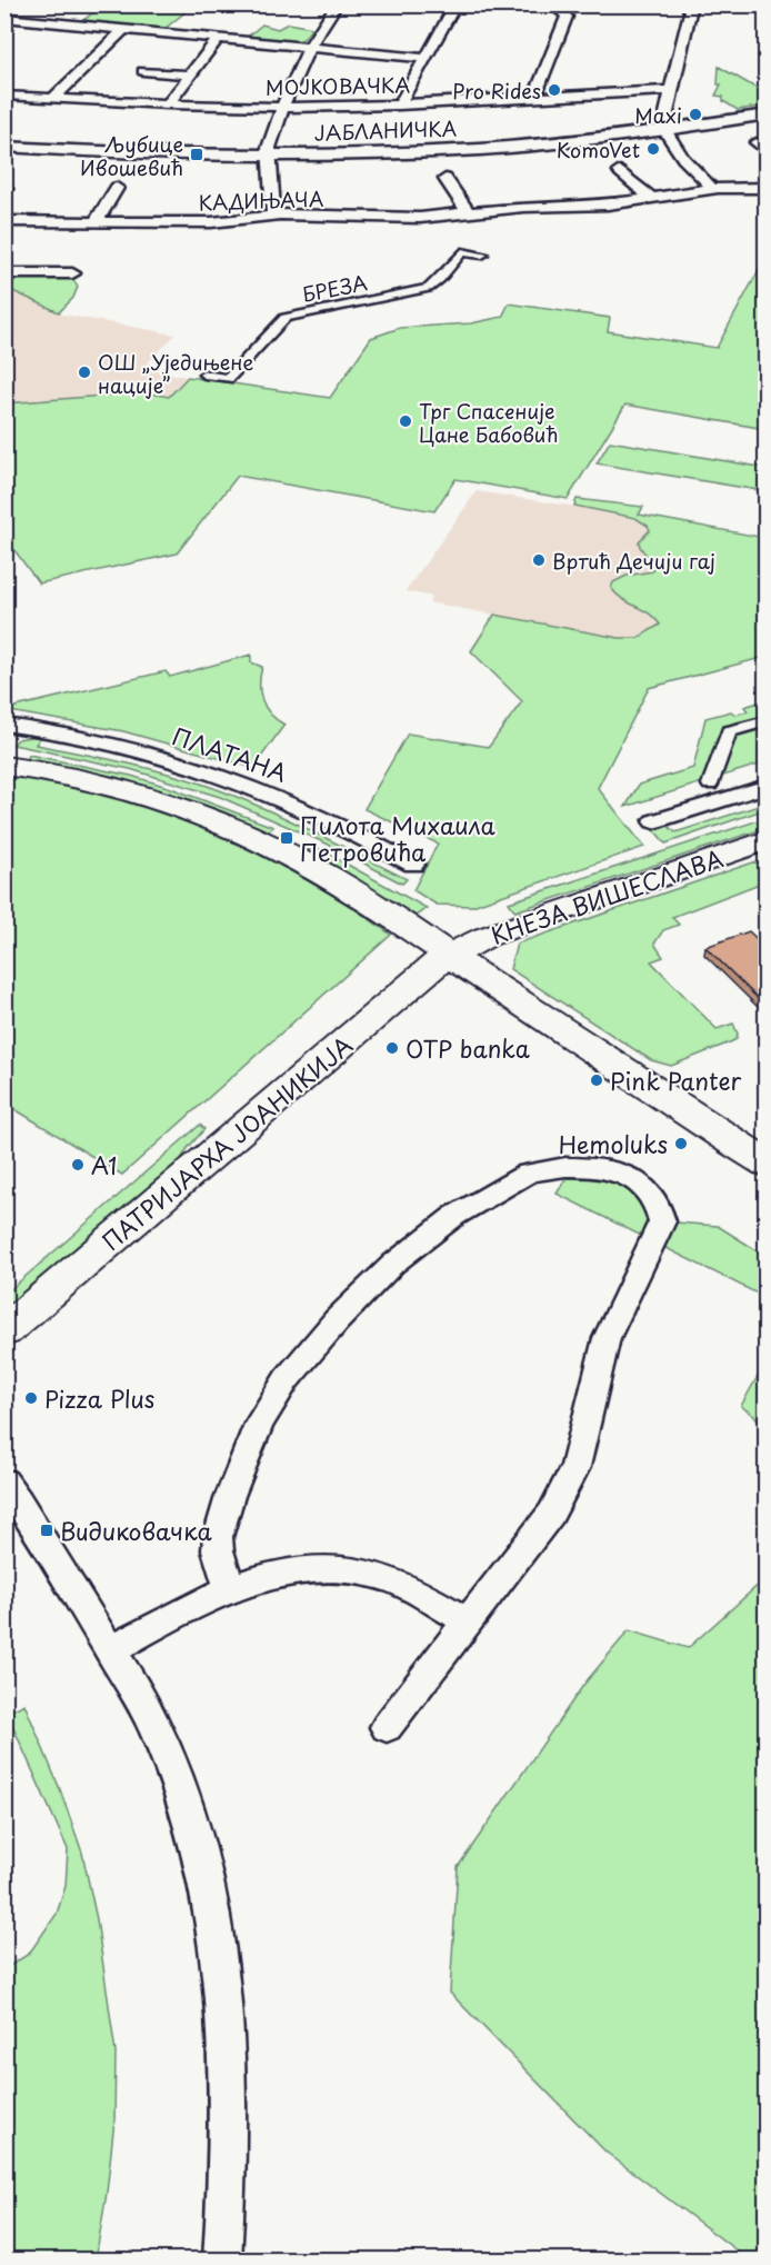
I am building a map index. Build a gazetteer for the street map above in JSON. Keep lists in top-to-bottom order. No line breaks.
{"streets":{"main road":["КНЕЗА ВИШЕСЛАВА","ПАТРИЈАРХА ЈОАНИКИЈА"],"street":["МОЈКОВАЧКА","ЈАБЛАНИЧКА","КАДИЊАЧА","БРЕЗА","ПЛАТАНА"]},"crossings":[["КНЕЗА ВИШЕСЛАВА","ПАТРИЈАРХА ЈОАНИКИЈА"]],"places":{"other":["Pro Rides","Maxi","KomoVet","ОШ „Уједињене нације”","Трг Спасеније Цане Бабовић","Вртић Дечији гај","OTP banka","Pink Panter","Hemoluks","A1","Pizza Plus"],"transit":["Љубице Ивошевић","Пилота Михаила Петровића","Видиковачка"]}}
